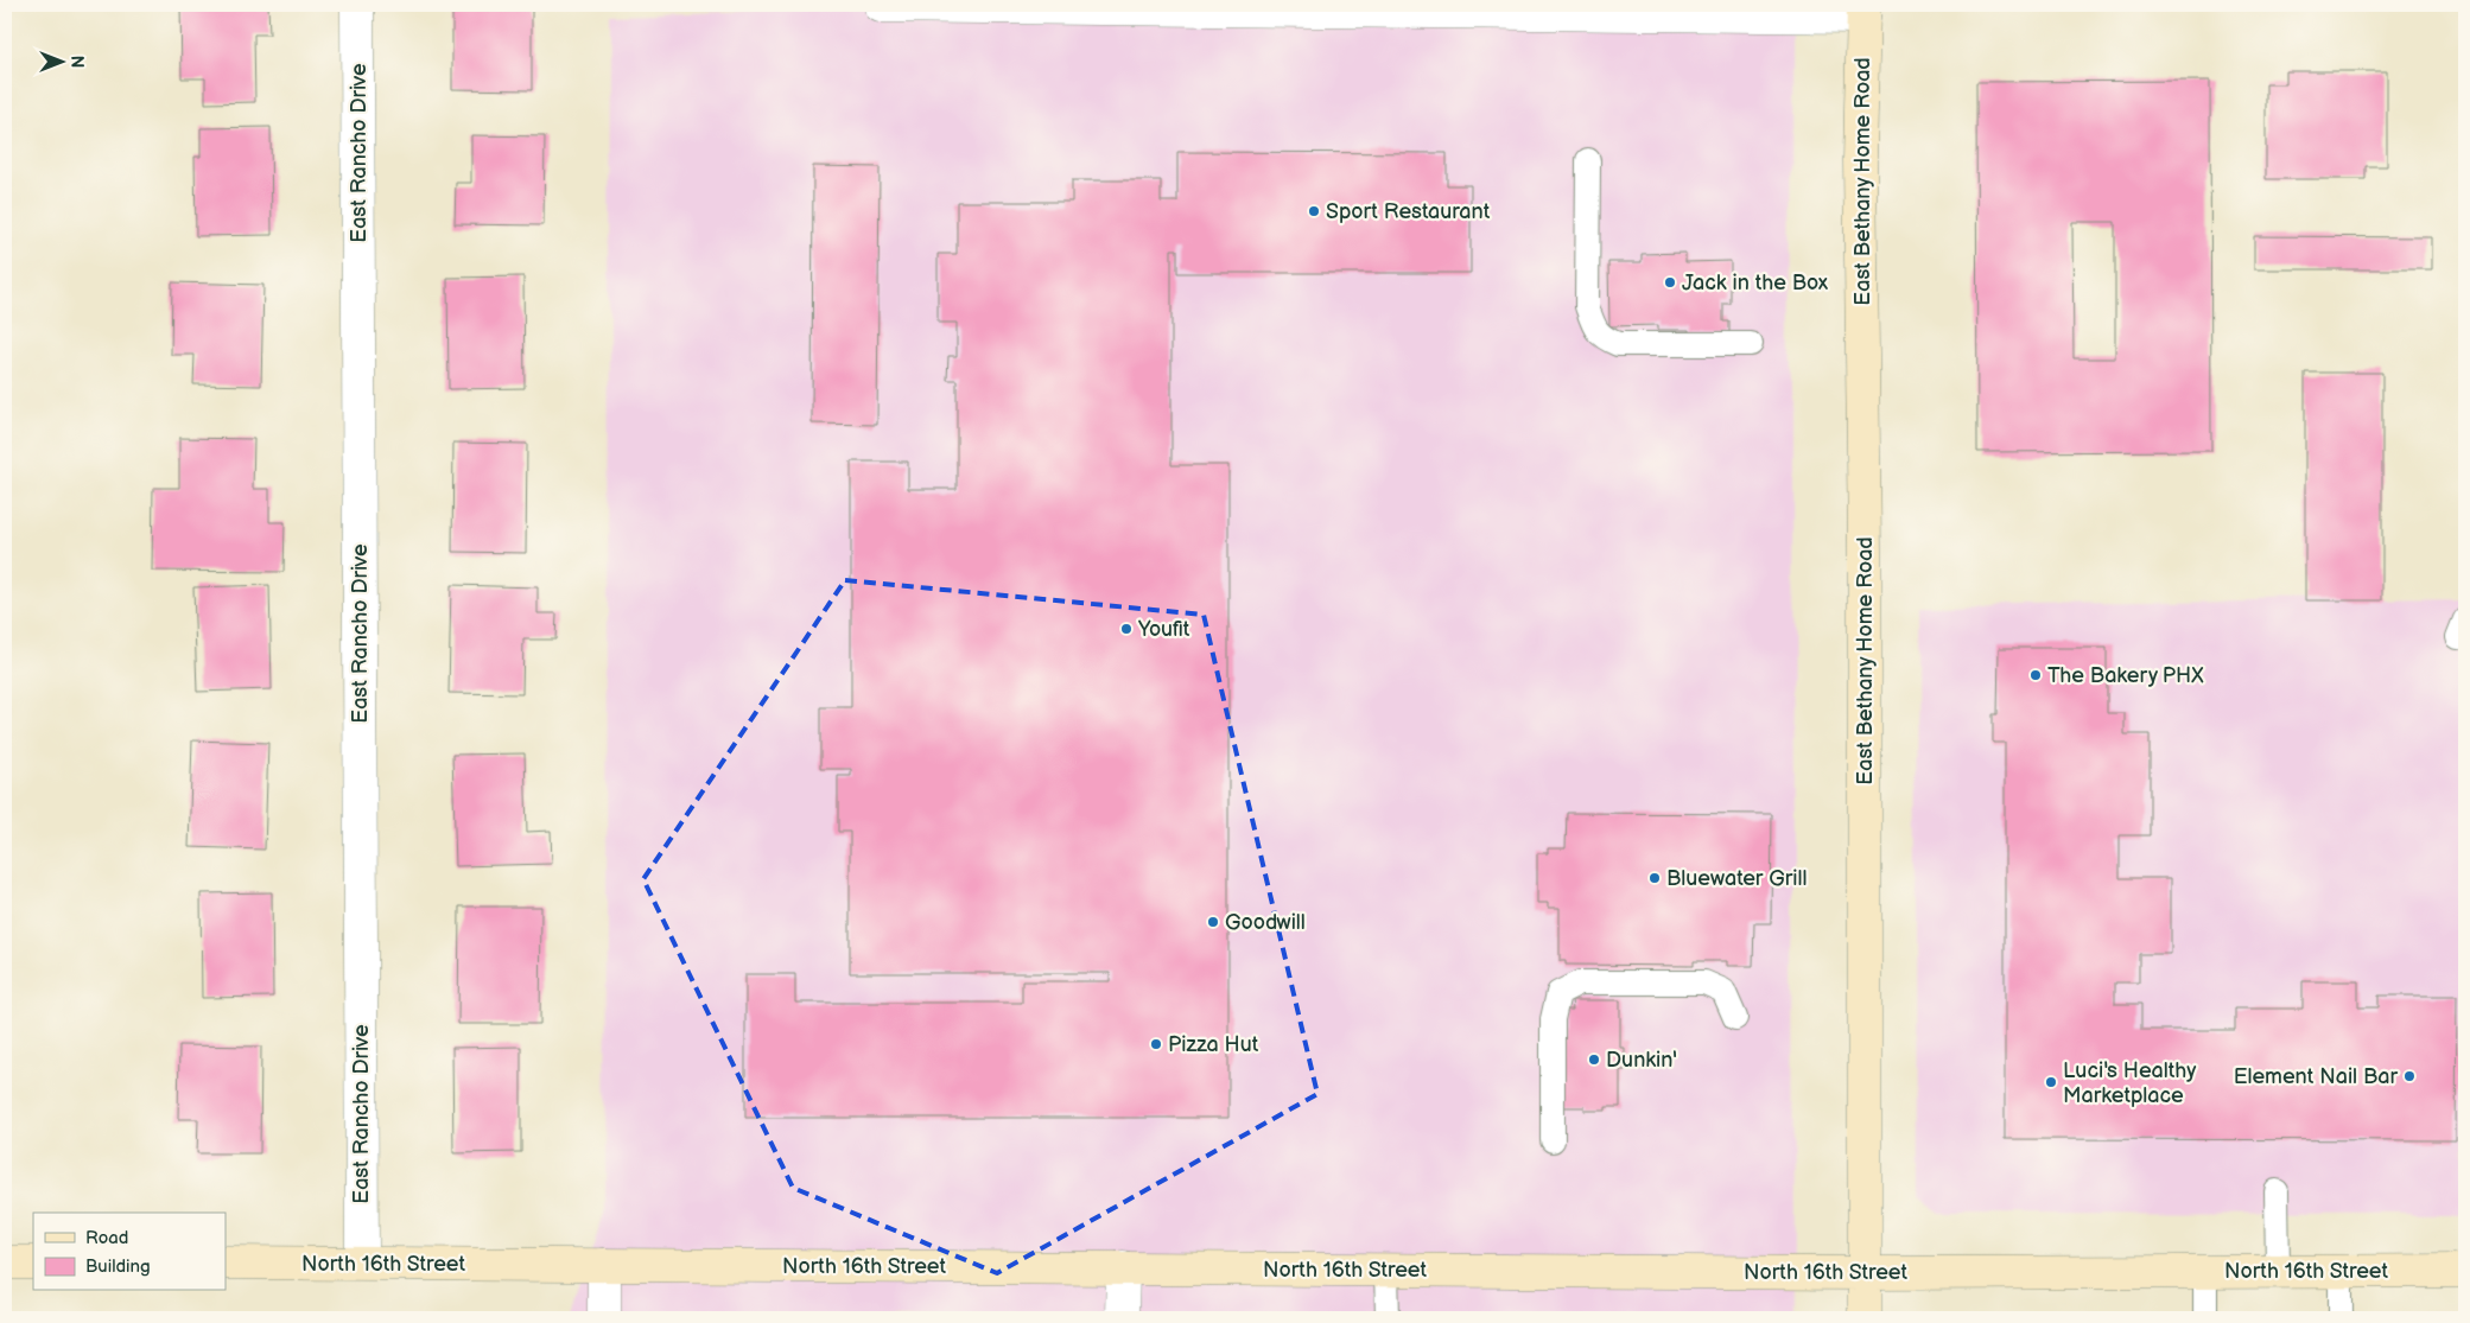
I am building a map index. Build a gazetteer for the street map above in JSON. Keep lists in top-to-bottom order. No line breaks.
{"streets":{"main road":["East Bethany Home Road","North 16th Street"],"street":["East Rancho Drive"]},"crossings":[["East Rancho Drive","North 16th Street"],["East Bethany Home Road","North 16th Street"]],"places":["Sport Restaurant","Jack in the Box","Youfit","The Bakery PHX","Bluewater Grill","Goodwill","Pizza Hut","Dunkin'","Element Nail Bar","Luci's Healthy Marketplace"],"legend":["Road","Building"],"north":"right"}
